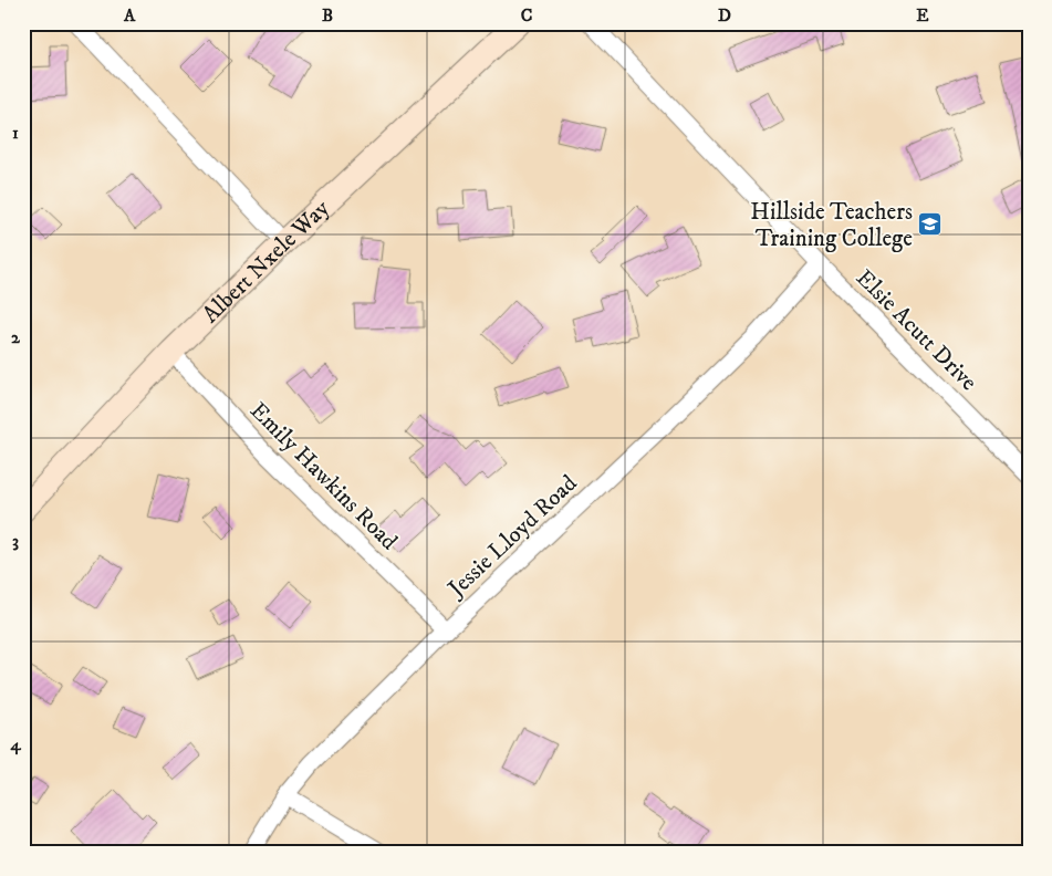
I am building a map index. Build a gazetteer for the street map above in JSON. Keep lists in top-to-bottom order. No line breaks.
{"streets":{"main road":["Albert Nxele Way"],"street":["Elsie Acutt Drive","Emily Hawkins Road","Jessie Lloyd Road"]},"crossings":[["Albert Nxele Way","Emily Hawkins Road"],["Elsie Acutt Drive","Jessie Lloyd Road"],["Emily Hawkins Road","Jessie Lloyd Road"]],"places":{"school or university":["Hillside Teachers Training College"]},"grid":{"columns":["A","B","C","D","E"],"rows":["1","2","3","4"]}}
